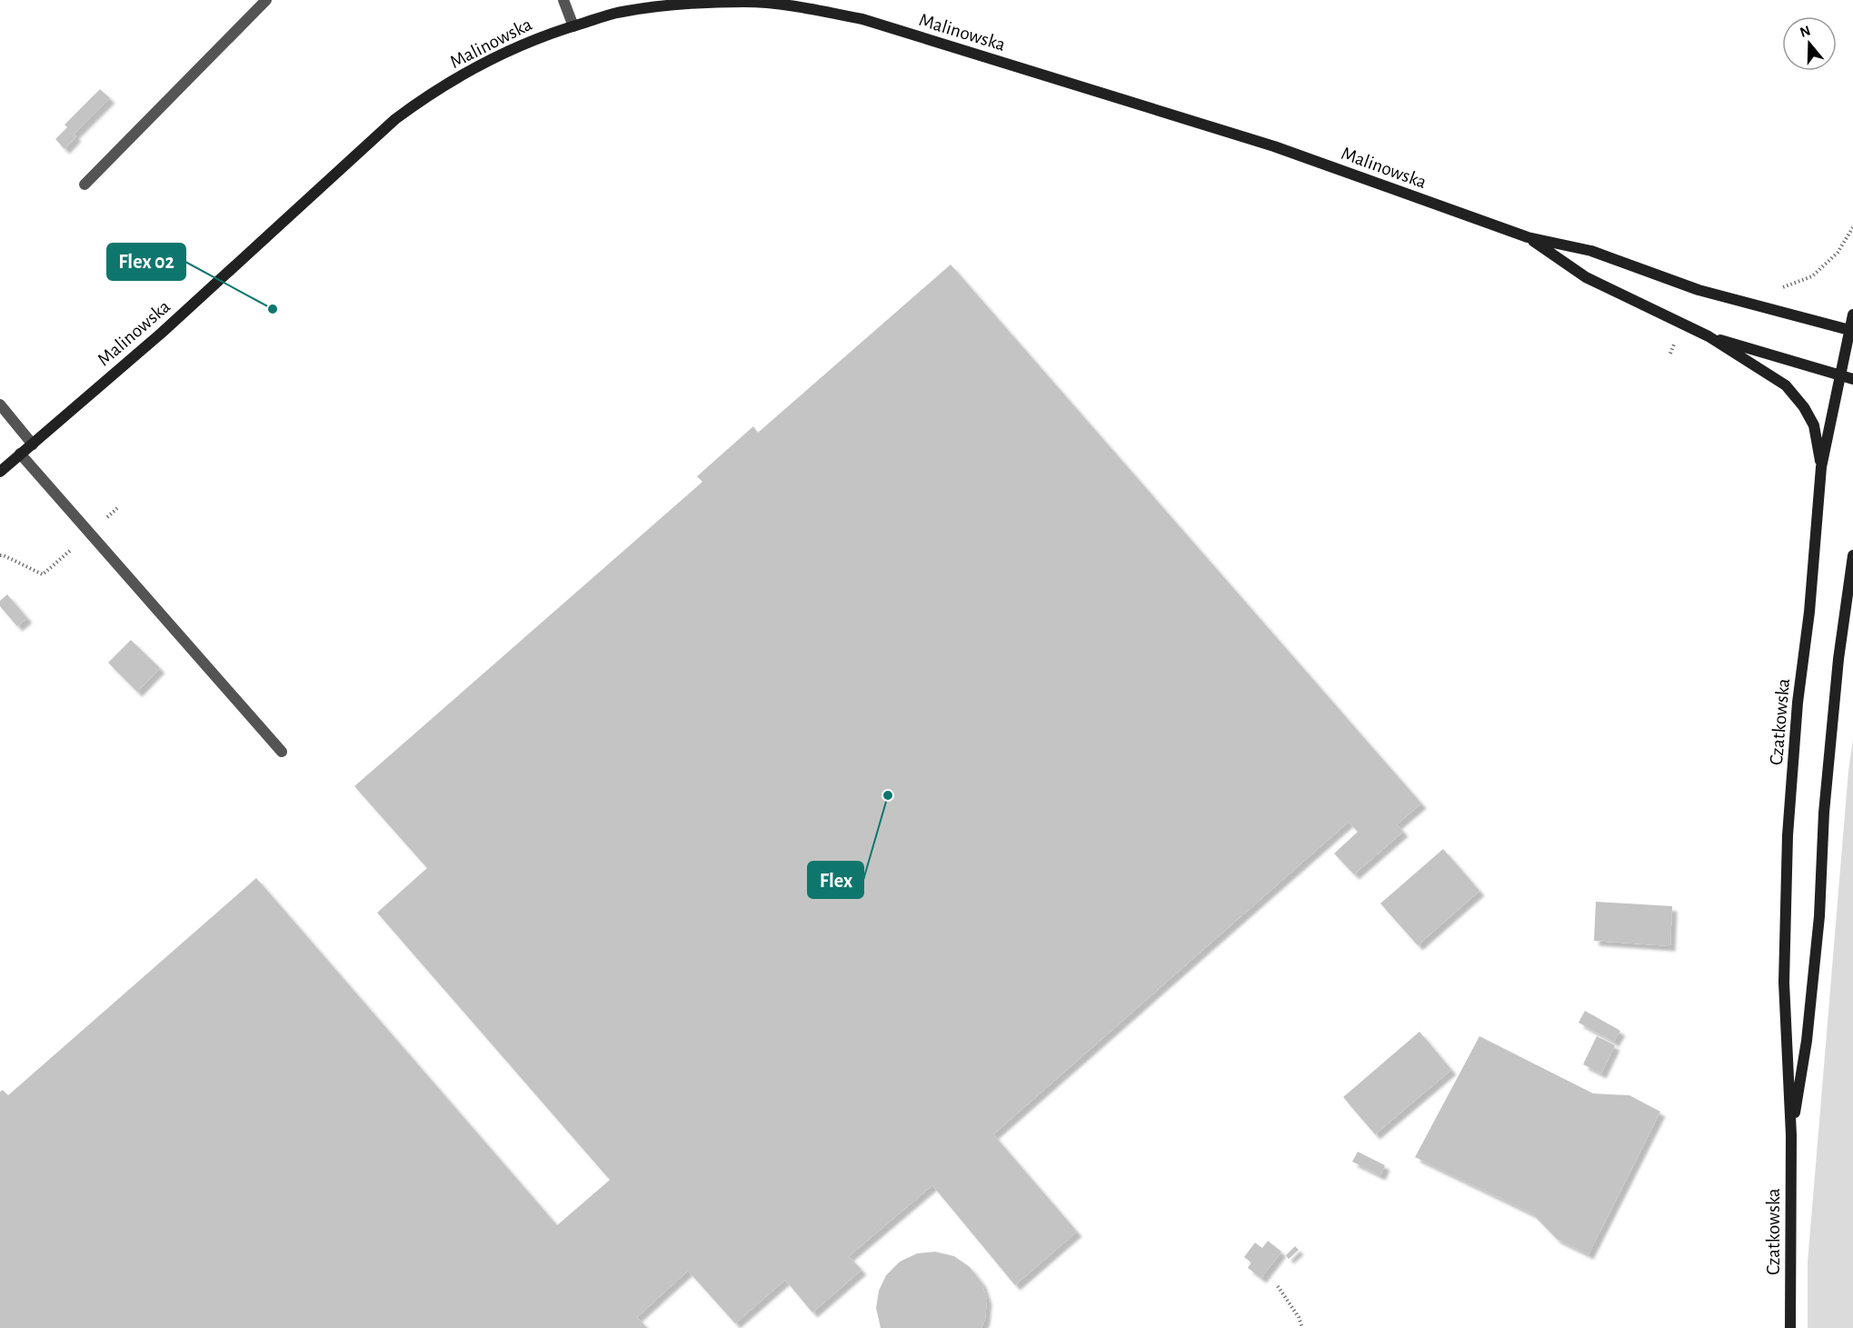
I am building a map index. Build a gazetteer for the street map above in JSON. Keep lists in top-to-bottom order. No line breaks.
{"streets":{"street":["Malinowska","Czatkowska"]},"crossings":[["Malinowska","Czatkowska"]],"places":["Flex 02","Flex"],"north":"top"}
